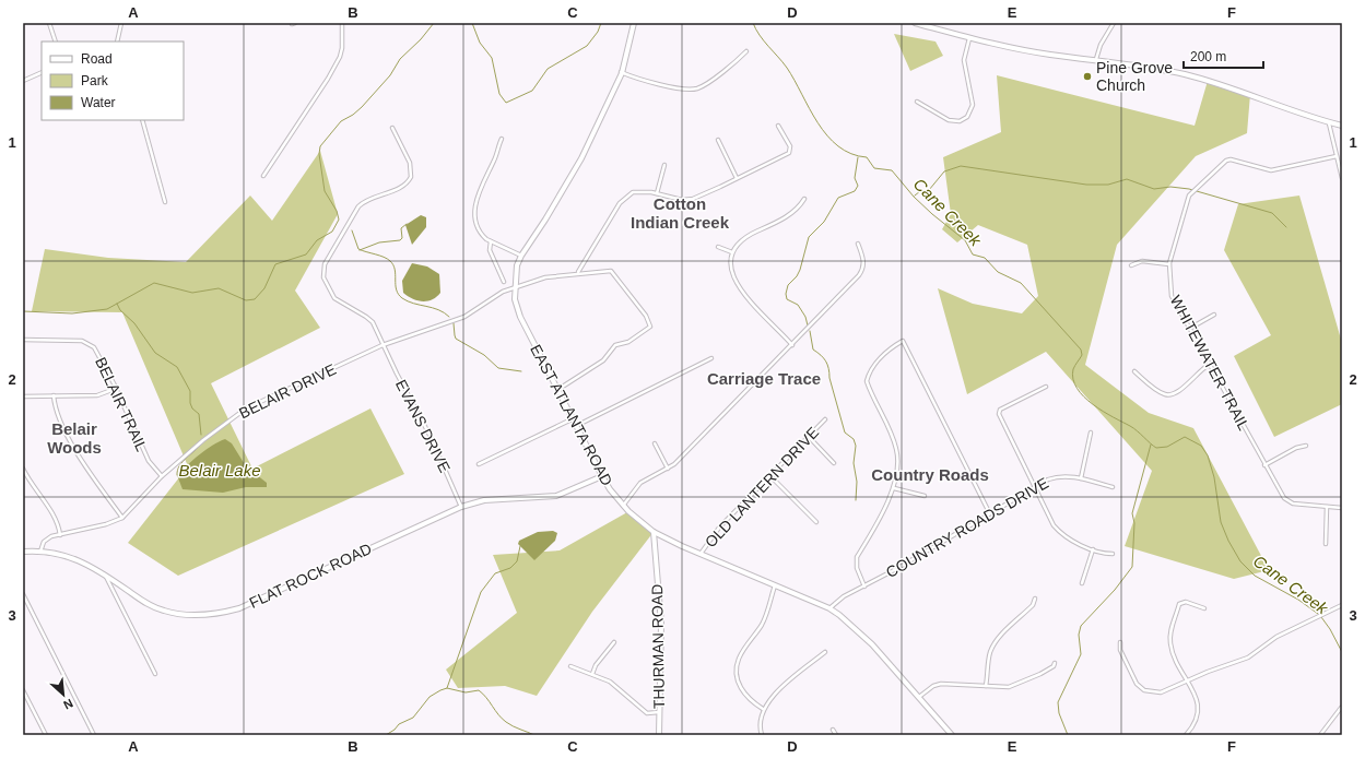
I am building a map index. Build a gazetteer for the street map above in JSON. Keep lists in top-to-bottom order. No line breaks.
{"streets":{"street":["WHITEWATER TRAIL","BELAIR DRIVE","BELAIR TRAIL","EAST ATLANTA ROAD","EVANS DRIVE","OLD LANTERN DRIVE","COUNTRY ROADS DRIVE","FLAT ROCK ROAD","THURMAN ROAD"]},"crossings":[["BELAIR DRIVE","BELAIR TRAIL"],["BELAIR DRIVE","EAST ATLANTA ROAD"],["BELAIR DRIVE","EVANS DRIVE"],["BELAIR DRIVE","FLAT ROCK ROAD"],["EAST ATLANTA ROAD","OLD LANTERN DRIVE"],["EAST ATLANTA ROAD","COUNTRY ROADS DRIVE"],["EAST ATLANTA ROAD","FLAT ROCK ROAD"],["EAST ATLANTA ROAD","THURMAN ROAD"],["EVANS DRIVE","FLAT ROCK ROAD"]],"districts":["Cotton Indian Creek","Carriage Trace","Belair Woods","Country Roads"],"water":["Cane Creek","Belair Lake"],"places":["Pine Grove Church"],"legend":["Road","Park","Water"],"scale_bar":"200 m","north":"bottom right","grid":{"columns":["A","B","C","D","E","F"],"rows":["1","2","3"]}}
